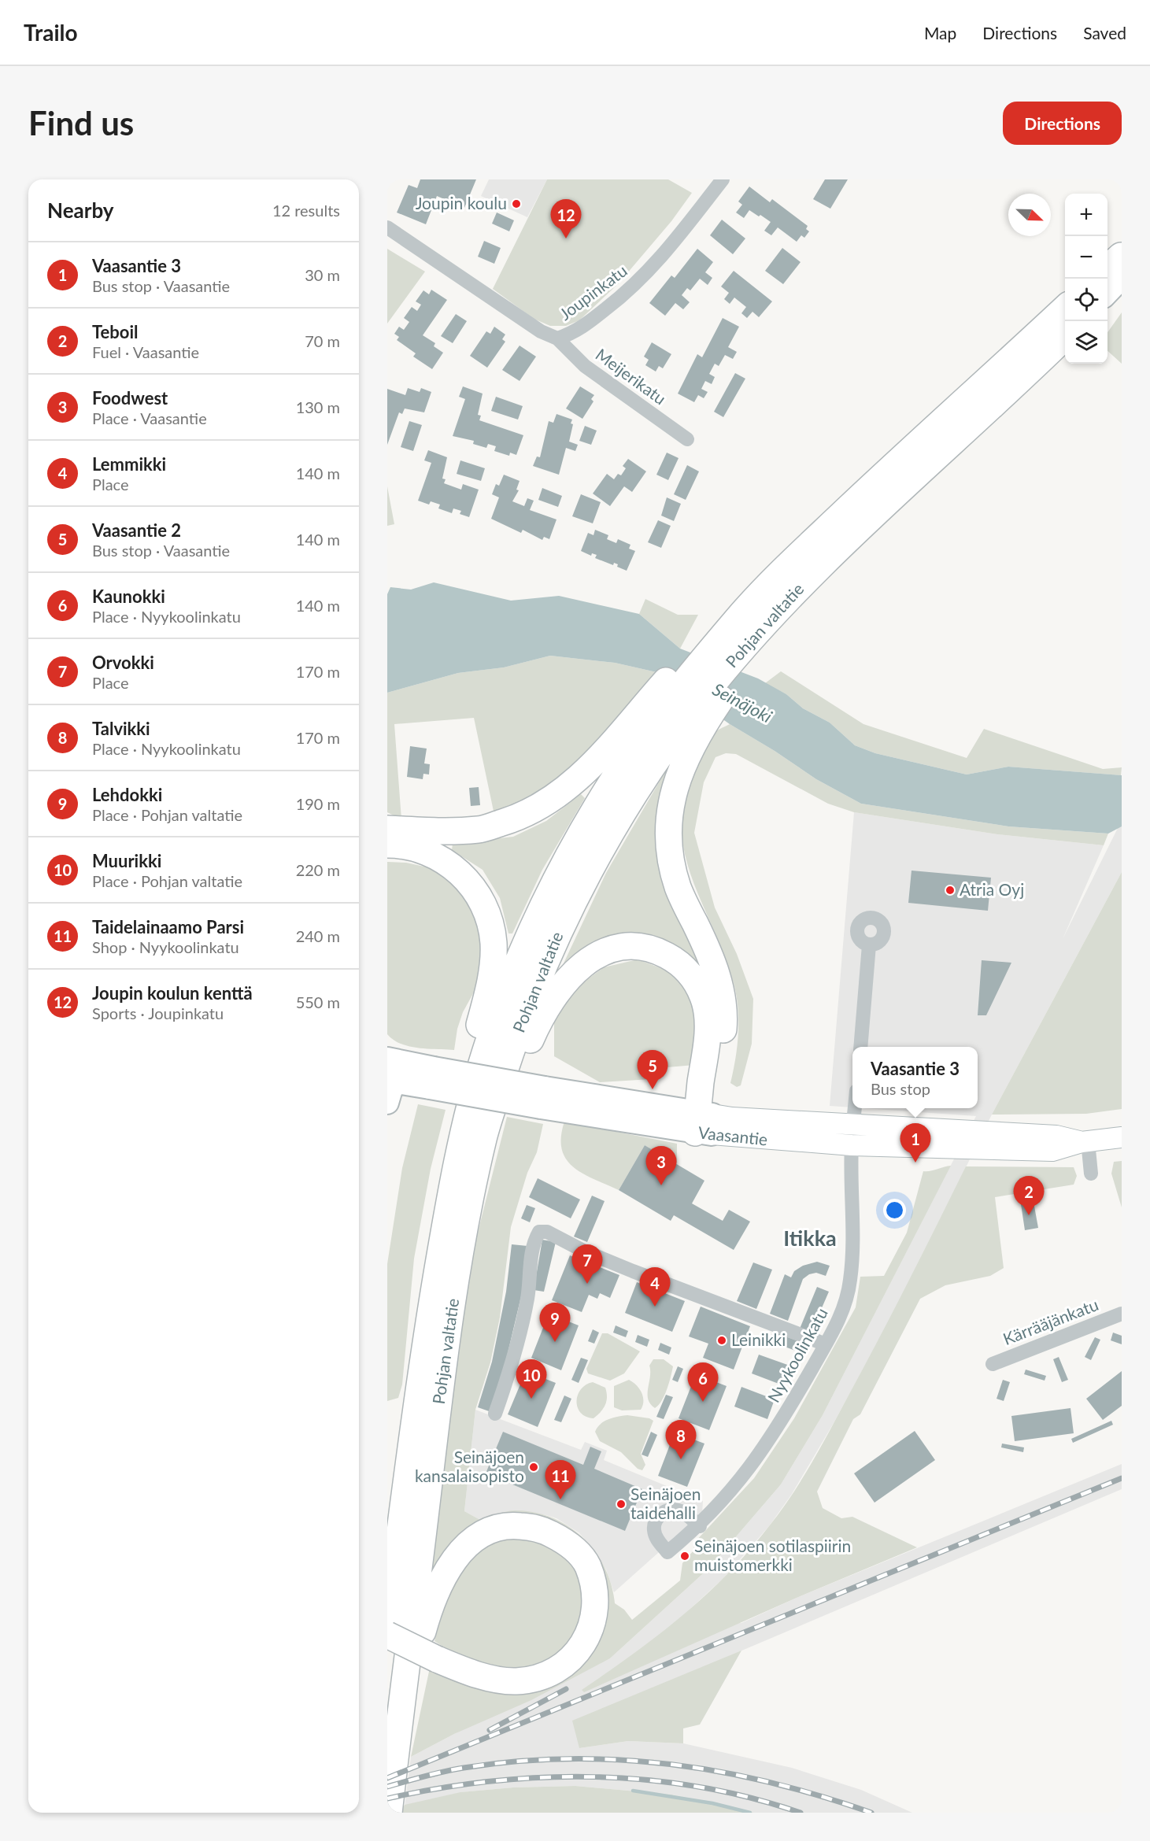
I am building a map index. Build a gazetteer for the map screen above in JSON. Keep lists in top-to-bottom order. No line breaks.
{"streets":{"highway":["Pohjan valtatie"],"main road":["Vaasantie"],"street":["Joupinkatu","Meijerikatu","Kärrääjänkatu","Nyykoolinkatu"]},"crossings":[["Joupinkatu","Meijerikatu"],["Vaasantie","Nyykoolinkatu"]],"districts":["Itikka"],"water":["Seinäjoki"],"places":["Joupin koulu","Atria Oyj","Leinikki","Seinäjoen kansalaisopisto","Seinäjoen taidehalli","Seinäjoen sotilaspiirin muistomerkki"],"north":"bottom right","page":{"header":"Trailo","nav":["Map","Directions","Saved"],"buttons":"Directions","title":"Find us","heading":["Nearby","12 results"],"map_buttons":["+","−"],"pins":["12","5","1","3","2","7","4","9","10","6","8","11"],"list":[{"mark":"1","name":"Vaasantie 3","note":"Bus stop · Vaasantie","value":"30 m"},{"mark":"2","name":"Teboil","note":"Fuel · Vaasantie","value":"70 m"},{"mark":"3","name":"Foodwest","note":"Place · Vaasantie","value":"130 m"},{"mark":"4","name":"Lemmikki","note":"Place","value":"140 m"},{"mark":"5","name":"Vaasantie 2","note":"Bus stop · Vaasantie","value":"140 m"},{"mark":"6","name":"Kaunokki","note":"Place · Nyykoolinkatu","value":"140 m"},{"mark":"7","name":"Orvokki","note":"Place","value":"170 m"},{"mark":"8","name":"Talvikki","note":"Place · Nyykoolinkatu","value":"170 m"},{"mark":"9","name":"Lehdokki","note":"Place · Pohjan valtatie","value":"190 m"},{"mark":"10","name":"Muurikki","note":"Place · Pohjan valtatie","value":"220 m"},{"mark":"11","name":"Taidelainaamo Parsi","note":"Shop · Nyykoolinkatu","value":"240 m"},{"mark":"12","name":"Joupin koulun kenttä","note":"Sports · Joupinkatu","value":"550 m"}],"popup":["Vaasantie 3","Bus stop"]}}
